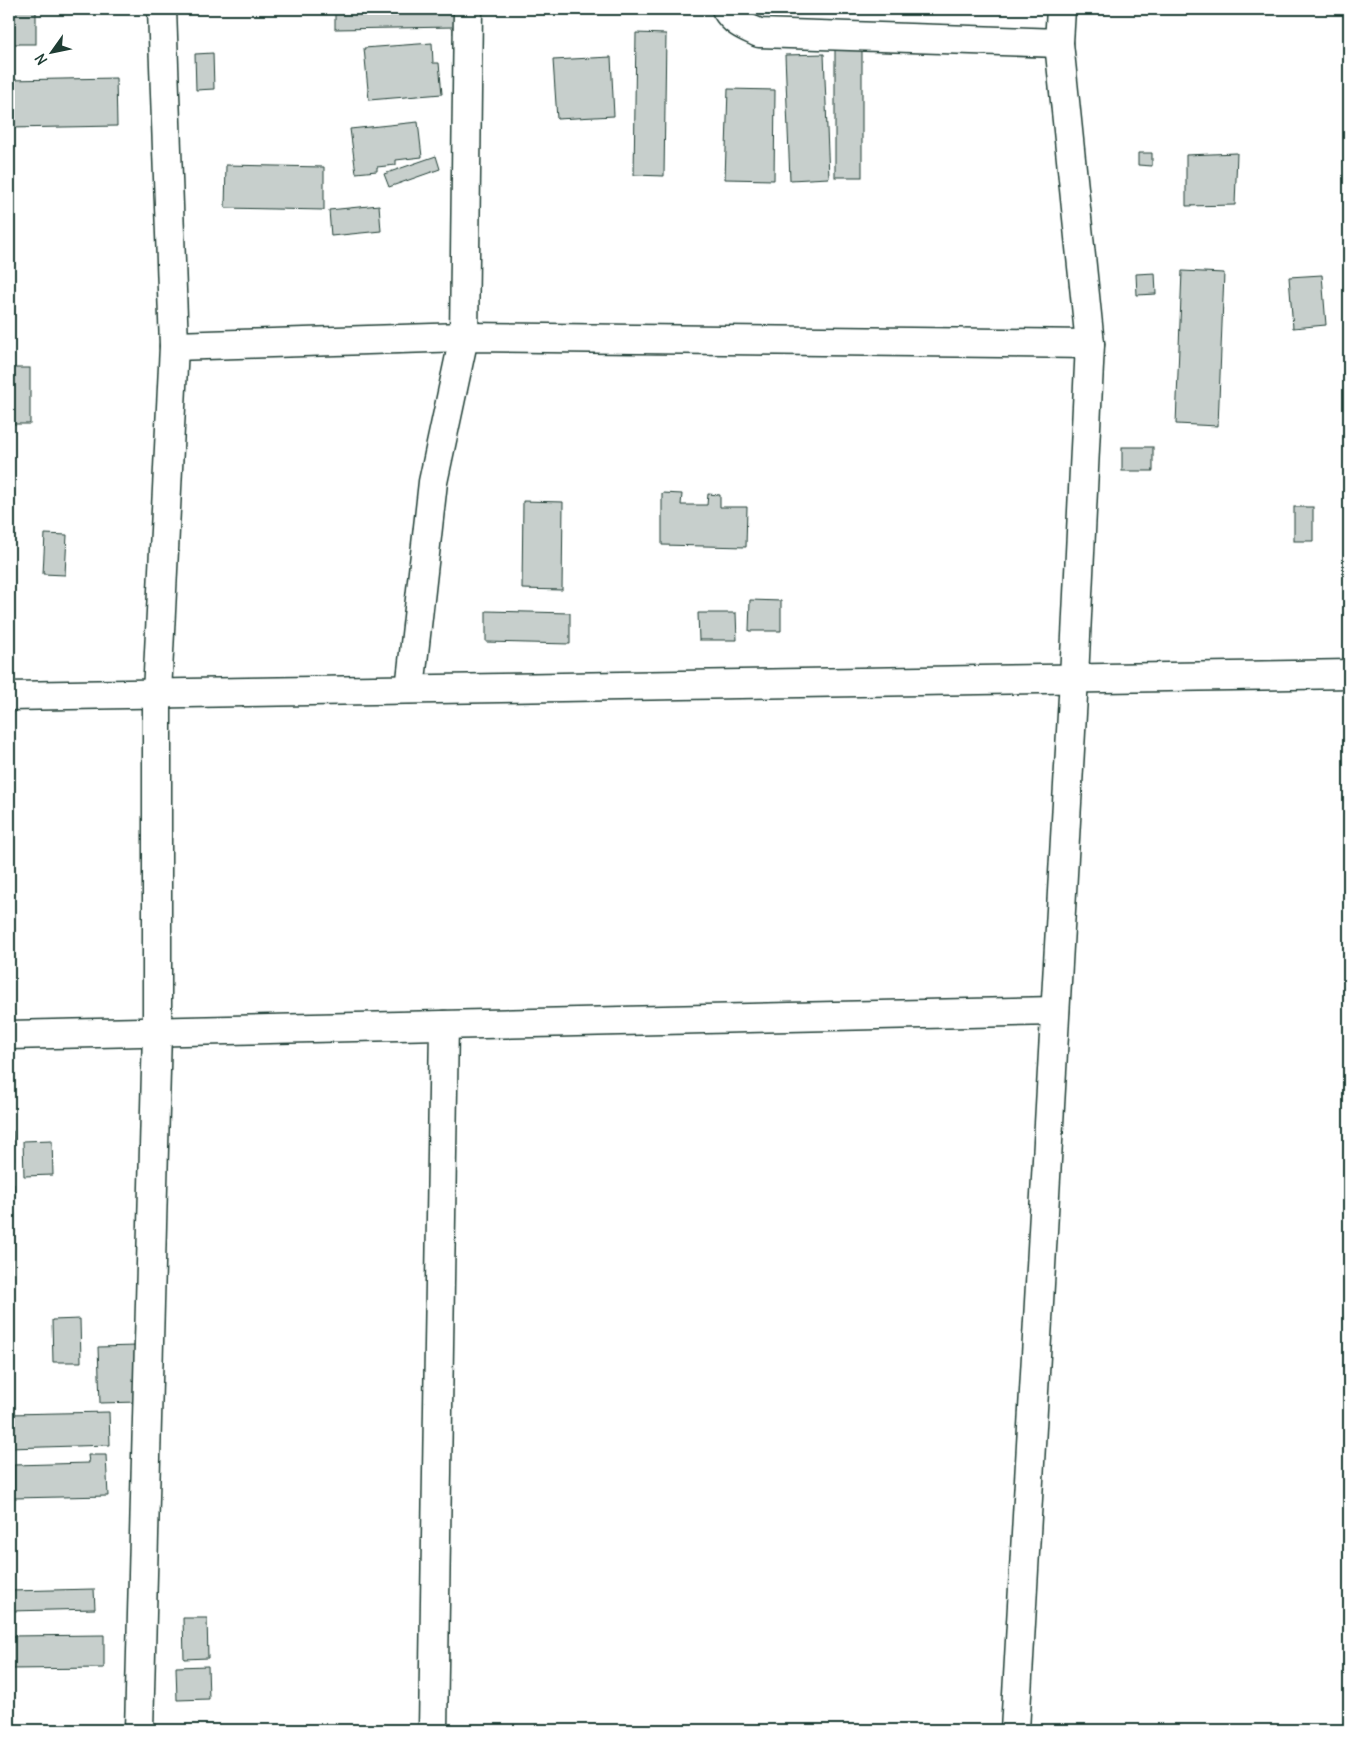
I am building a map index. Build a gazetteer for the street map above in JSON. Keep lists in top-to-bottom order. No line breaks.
{"north":"bottom left"}
